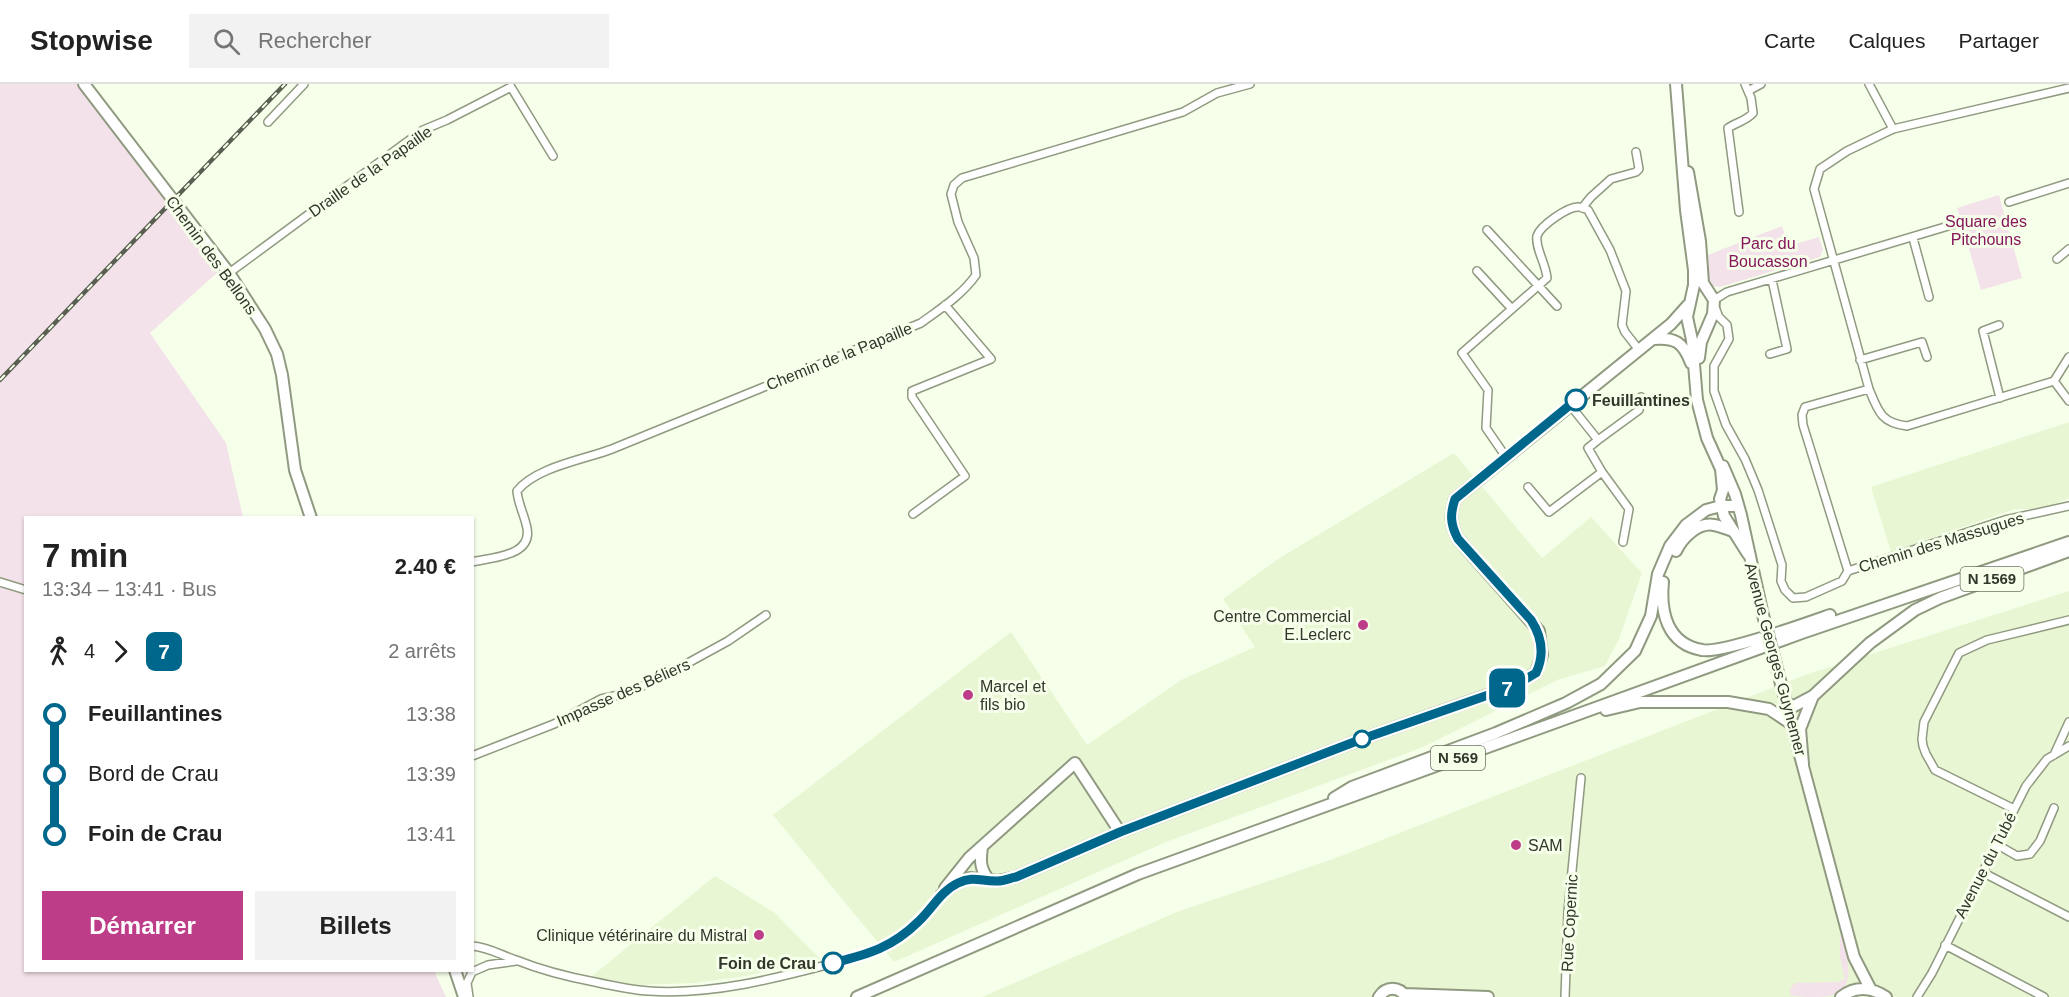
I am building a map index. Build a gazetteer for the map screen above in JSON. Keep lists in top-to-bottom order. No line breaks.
{"streets":{"main road":["Chemin des Bellons","N 1569","Avenue Georges Guynemer","N 569"],"street":["Draille de la Papaille","Chemin de la Papaille","Chemin des Massugues","Impasse des Béliers","Avenue du Tubé","Rue Copernic"]},"crossings":[["Draille de la Papaille","Chemin des Bellons"],["Avenue Georges Guynemer","N 569"]],"parks":["Square des Pitchouns","Parc du Boucasson"],"places":["Feuillantines","Centre Commercial E.Leclerc","Marcel et fils bio","SAM","Clinique vétérinaire du Mistral","Foin de Crau"],"lines":["bus line 7"],"page":{"header":"Stopwise","search":"Rechercher","nav":["Carte","Calques","Partager"],"on_map":"7","heading":["7 min","13:34 – 13:41 · Bus","2.40 €"],"legs":["4","7","2 arrêts"],"list":[{"name":"Feuillantines","value":"13:38"},{"name":"Bord de Crau","value":"13:39"},{"name":"Foin de Crau","value":"13:41"}],"buttons":["Démarrer","Billets"]}}
